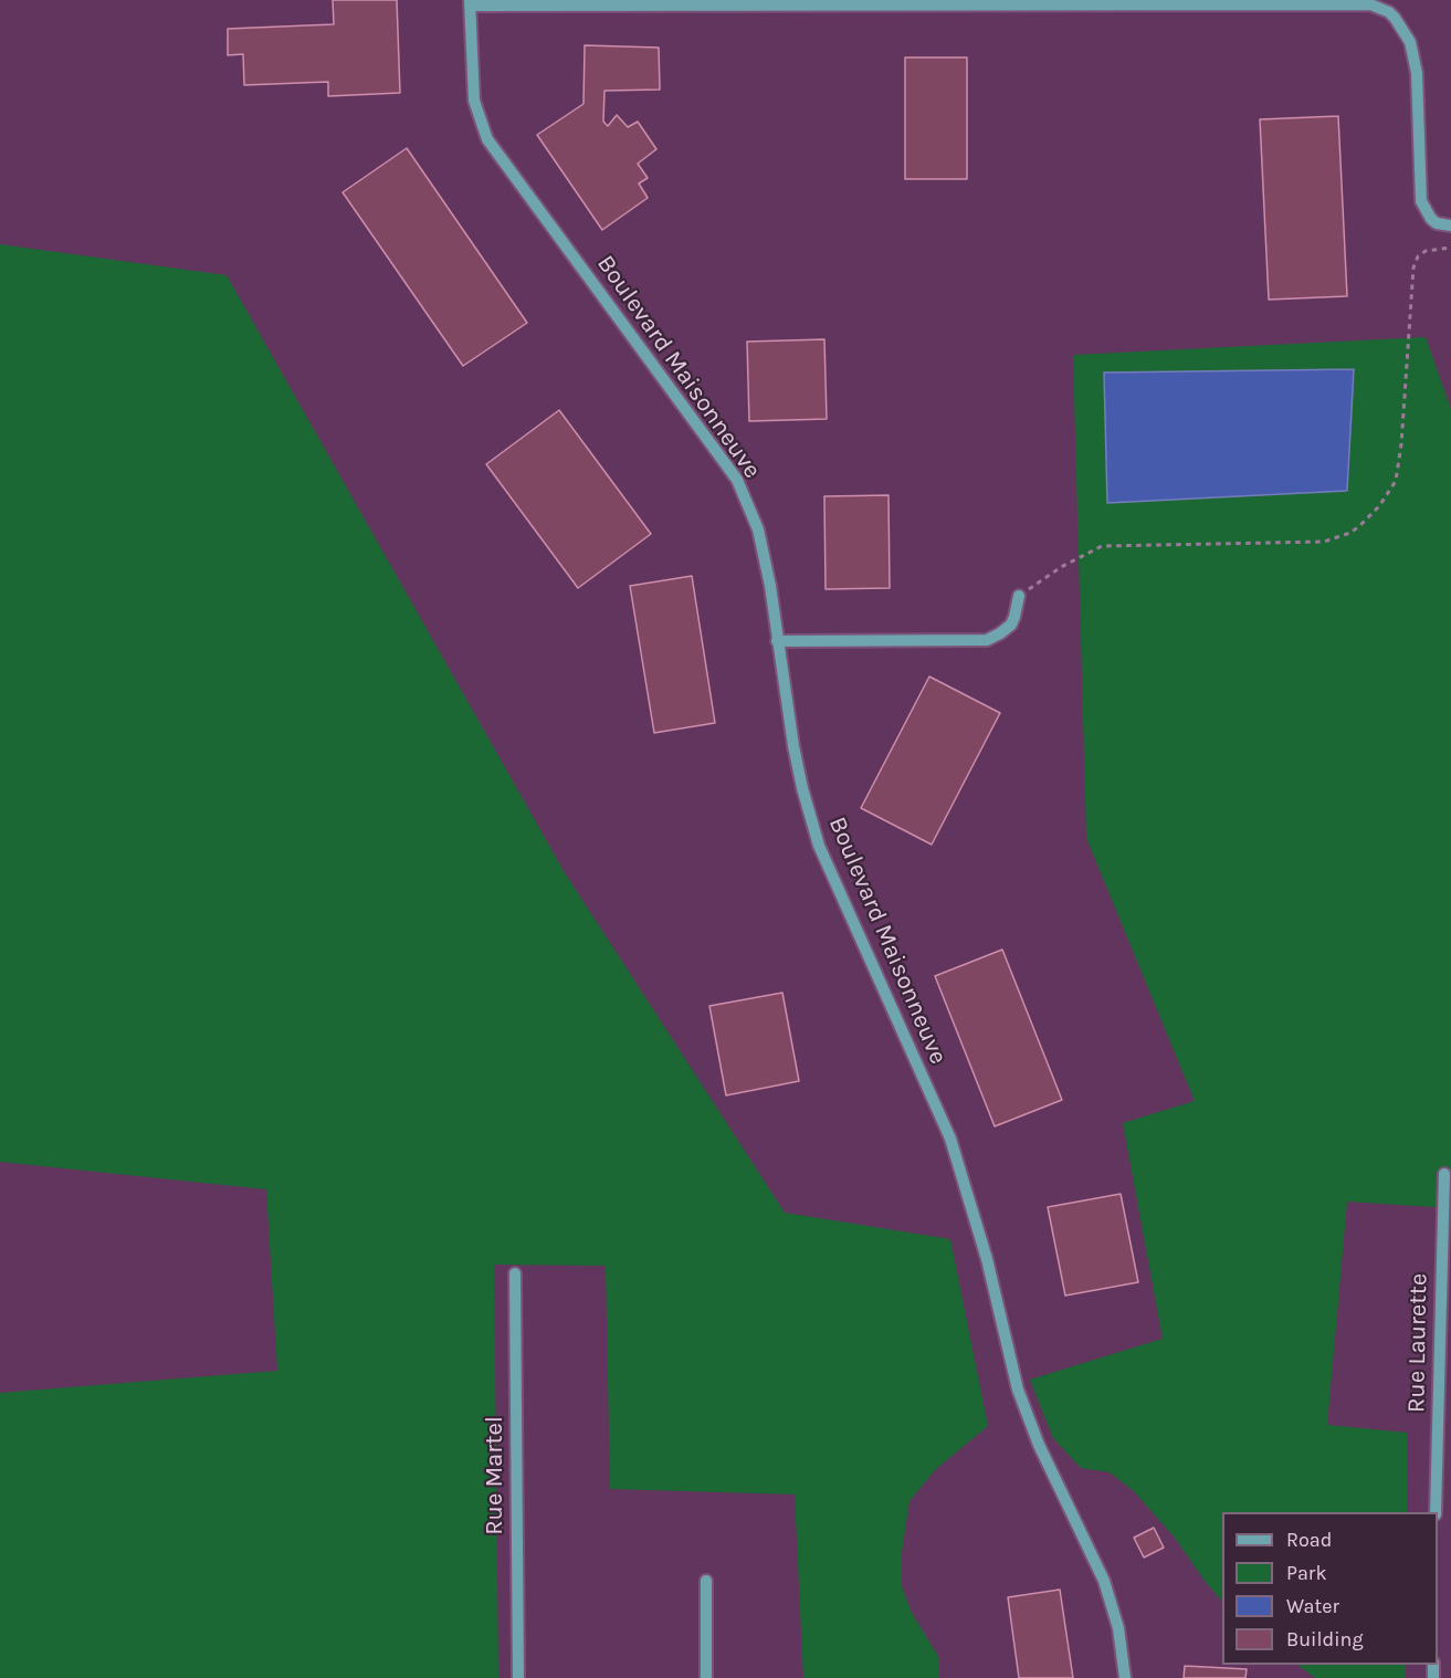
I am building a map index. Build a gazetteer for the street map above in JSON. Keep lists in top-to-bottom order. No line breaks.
{"streets":{"street":["Boulevard Maisonneuve","Rue Laurette","Rue Martel"]},"legend":["Road","Park","Water","Building"]}
